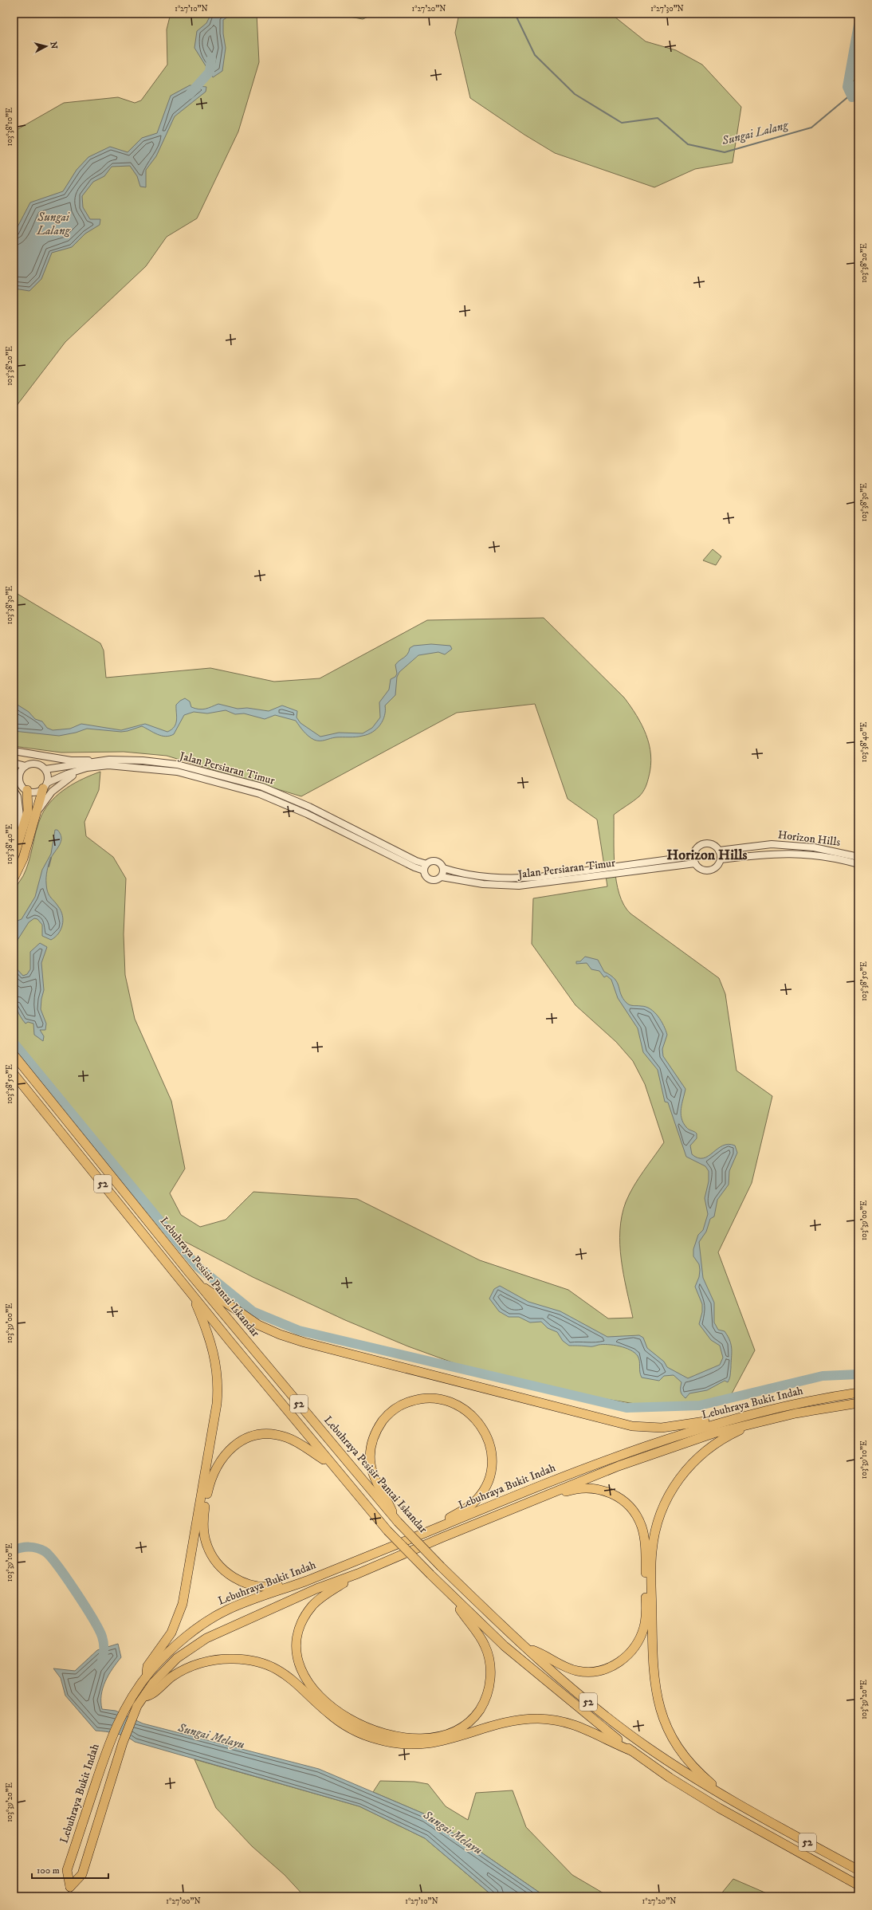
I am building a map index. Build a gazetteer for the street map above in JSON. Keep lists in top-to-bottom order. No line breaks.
{"streets":{"highway":["52","Lebuhraya Pesisir Pantai Iskandar","Lebuhraya Bukit Indah"],"street":["Jalan Persiaran Timur","Horizon Hills"]},"crossings":[["Jalan Persiaran Timur","Horizon Hills"]],"districts":["Horizon Hills"],"water":["Sungai Lalang","Sungai Melayu"],"scale_bar":"100 m","north":"right","coordinates":["1°27'10\"N","1°27'20\"N","1°27'30\"N","103°38'10\"E","103°38'20\"E","103°38'30\"E","103°38'40\"E","103°38'50\"E","103°39'00\"E","103°39'10\"E","103°39'20\"E","1°27'00\"N"]}
